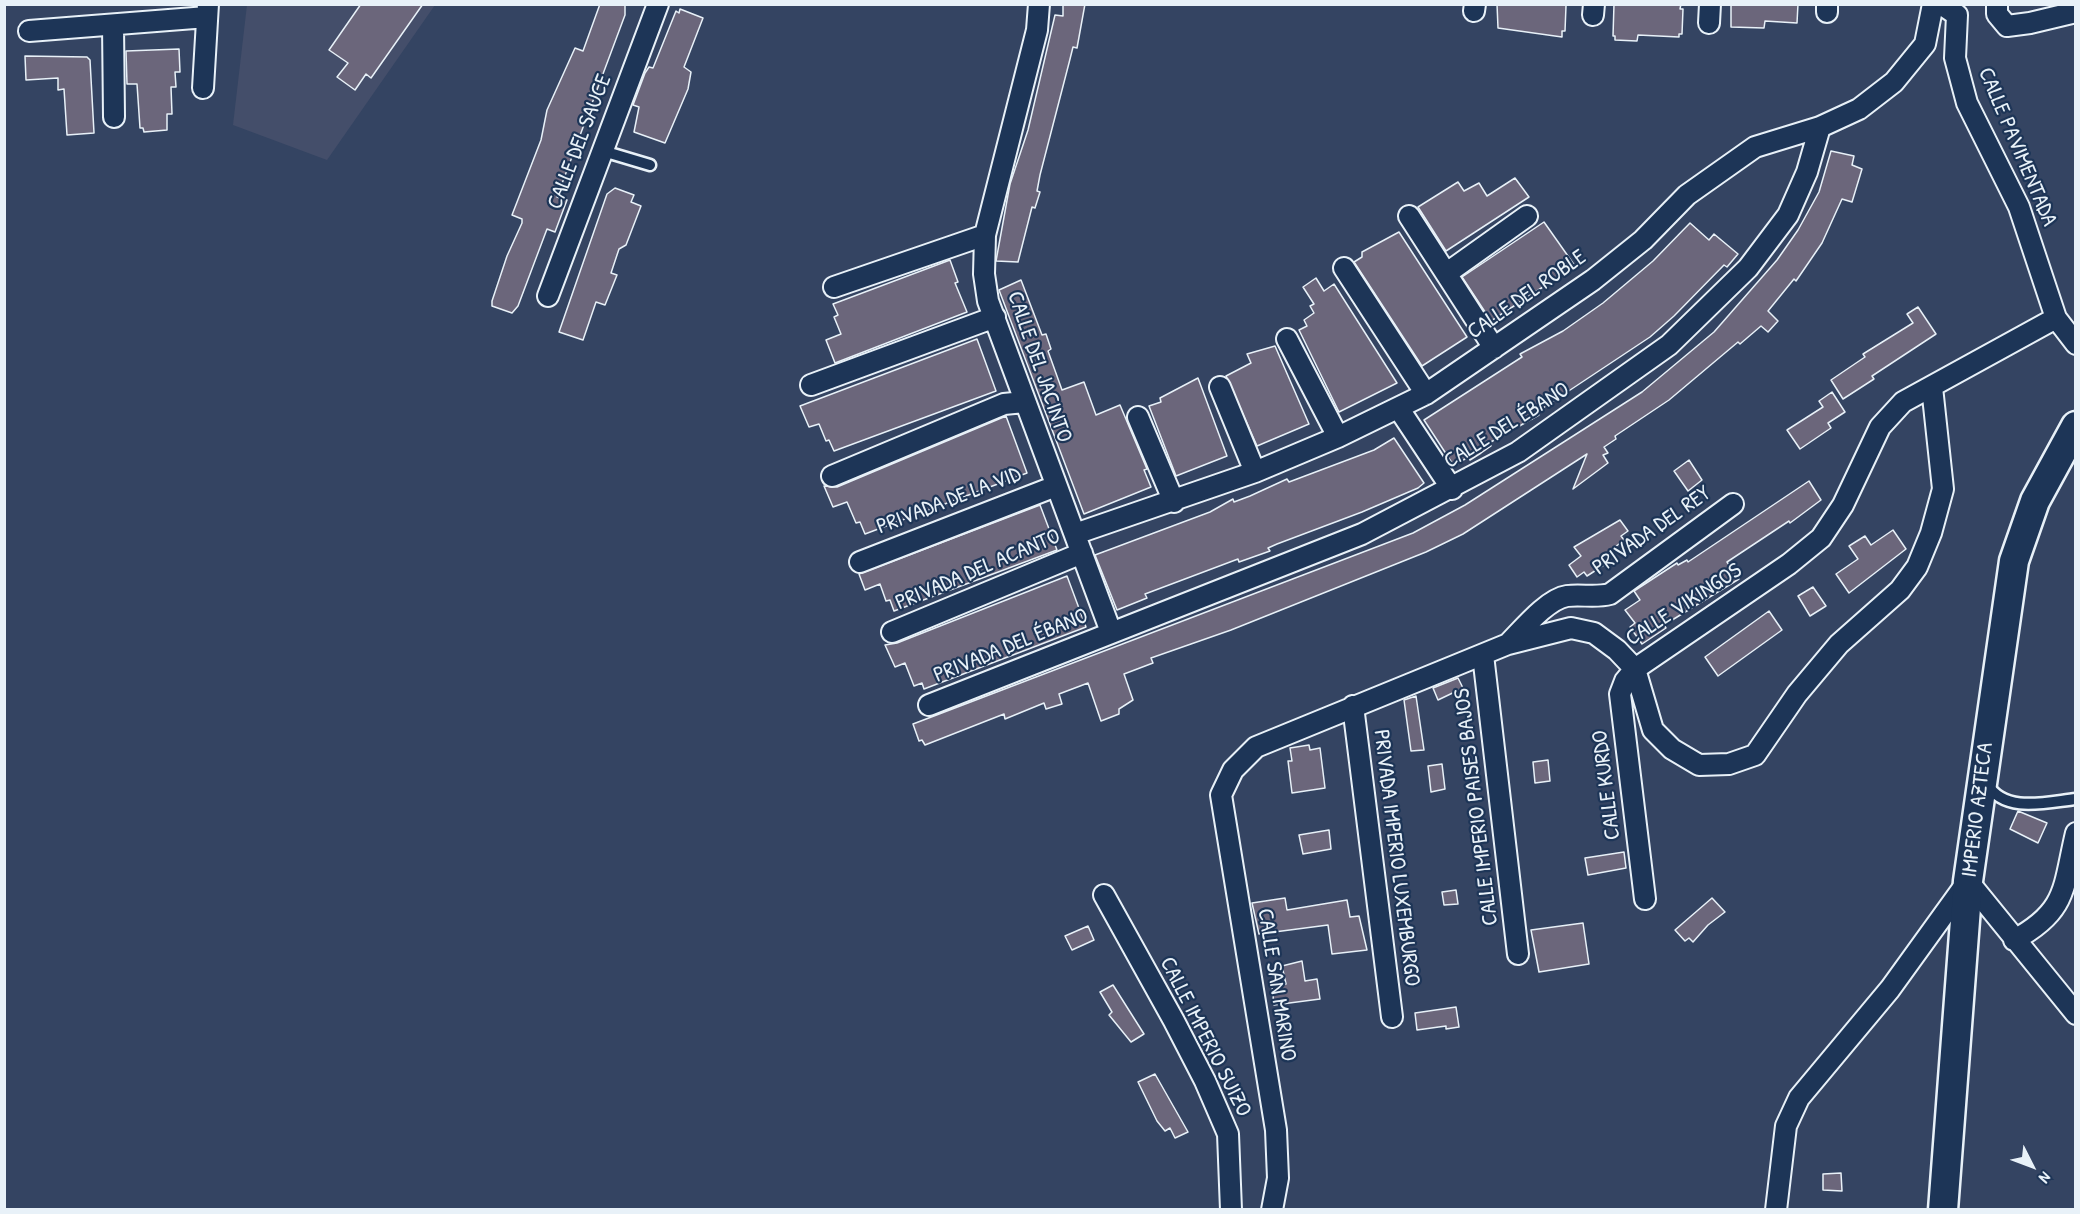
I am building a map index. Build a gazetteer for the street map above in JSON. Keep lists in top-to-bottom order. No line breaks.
{"streets":{"street":["CALLE DEL SAUCE","CALLE PAVIMENTADA","CALLE DEL ROBLE","CALLE DEL JACINTO","CALLE DEL ÉBANO","PRIVADA DE LA VID","PRIVADA DEL REY","PRIVADA DEL ACANTO","CALLE VIKINGOS","PRIVADA DEL ÉBANO","CALLE KURDO","CALLE IMPERIO PAISES BAJOS","IMPERIO AZTECA","PRIVADA IMPERIO LUXEMBURGO","CALLE SAN MARINO","CALLE IMPERIO SUIZO"]},"crossings":[["CALLE PAVIMENTADA","CALLE VIKINGOS"],["CALLE DEL ROBLE","CALLE DEL JACINTO"],["CALLE DEL ROBLE","CALLE DEL ÉBANO"],["CALLE DEL JACINTO","CALLE DEL ÉBANO"],["CALLE DEL JACINTO","PRIVADA DE LA VID"],["CALLE DEL JACINTO","PRIVADA DEL ACANTO"],["CALLE DEL JACINTO","PRIVADA DEL ÉBANO"],["CALLE DEL ÉBANO","PRIVADA DEL ÉBANO"],["PRIVADA DEL REY","CALLE VIKINGOS"],["CALLE VIKINGOS","CALLE KURDO"],["CALLE VIKINGOS","CALLE IMPERIO PAISES BAJOS"],["CALLE VIKINGOS","PRIVADA IMPERIO LUXEMBURGO"],["CALLE VIKINGOS","CALLE SAN MARINO"]],"north":"bottom right"}
